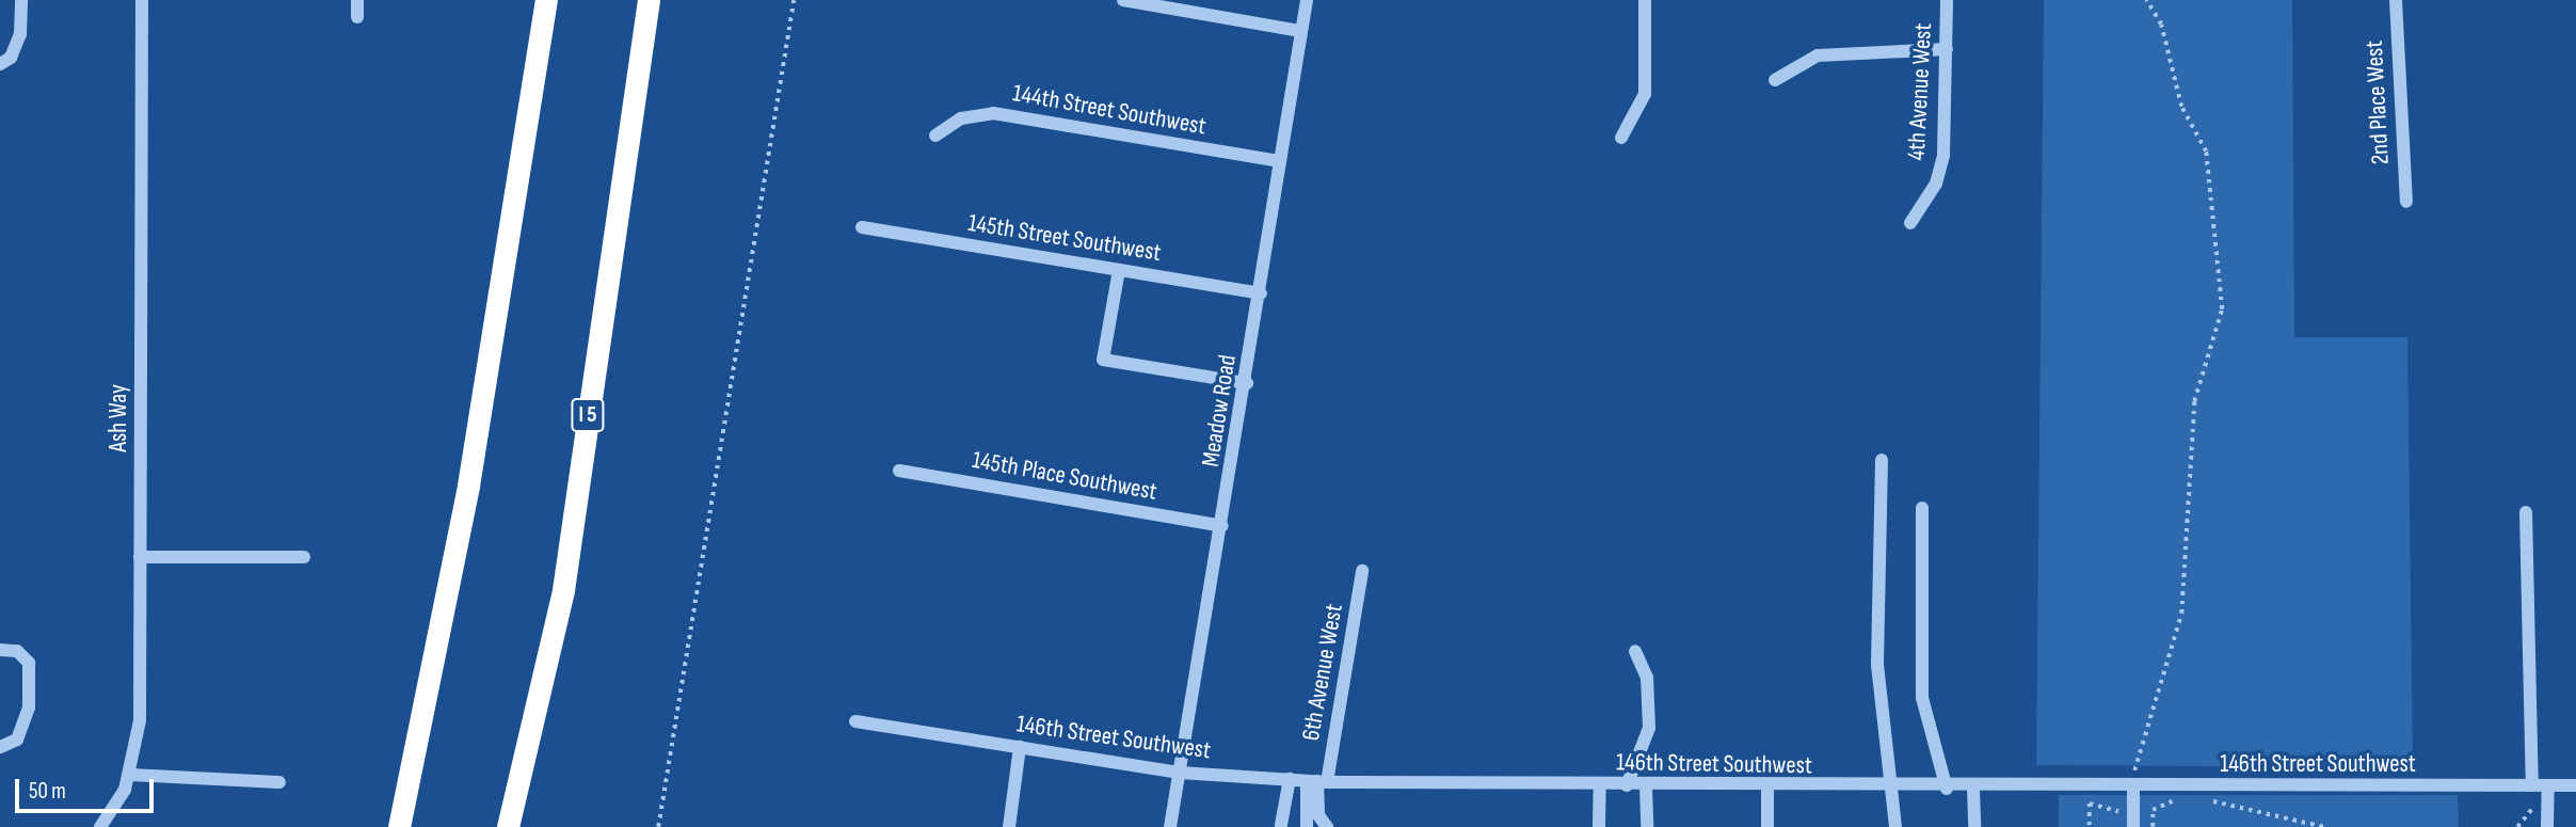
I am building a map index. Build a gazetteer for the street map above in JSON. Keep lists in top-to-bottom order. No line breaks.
{"streets":{"highway":["I 5"],"street":["4th Avenue West","2nd Place West","144th Street Southwest","145th Street Southwest","Meadow Road","Ash Way","145th Place Southwest","6th Avenue West","146th Street Southwest"]},"crossings":[["144th Street Southwest","Meadow Road"],["145th Street Southwest","Meadow Road"],["Meadow Road","145th Place Southwest"],["Meadow Road","146th Street Southwest"],["6th Avenue West","146th Street Southwest"]],"scale_bar":"50 m"}
